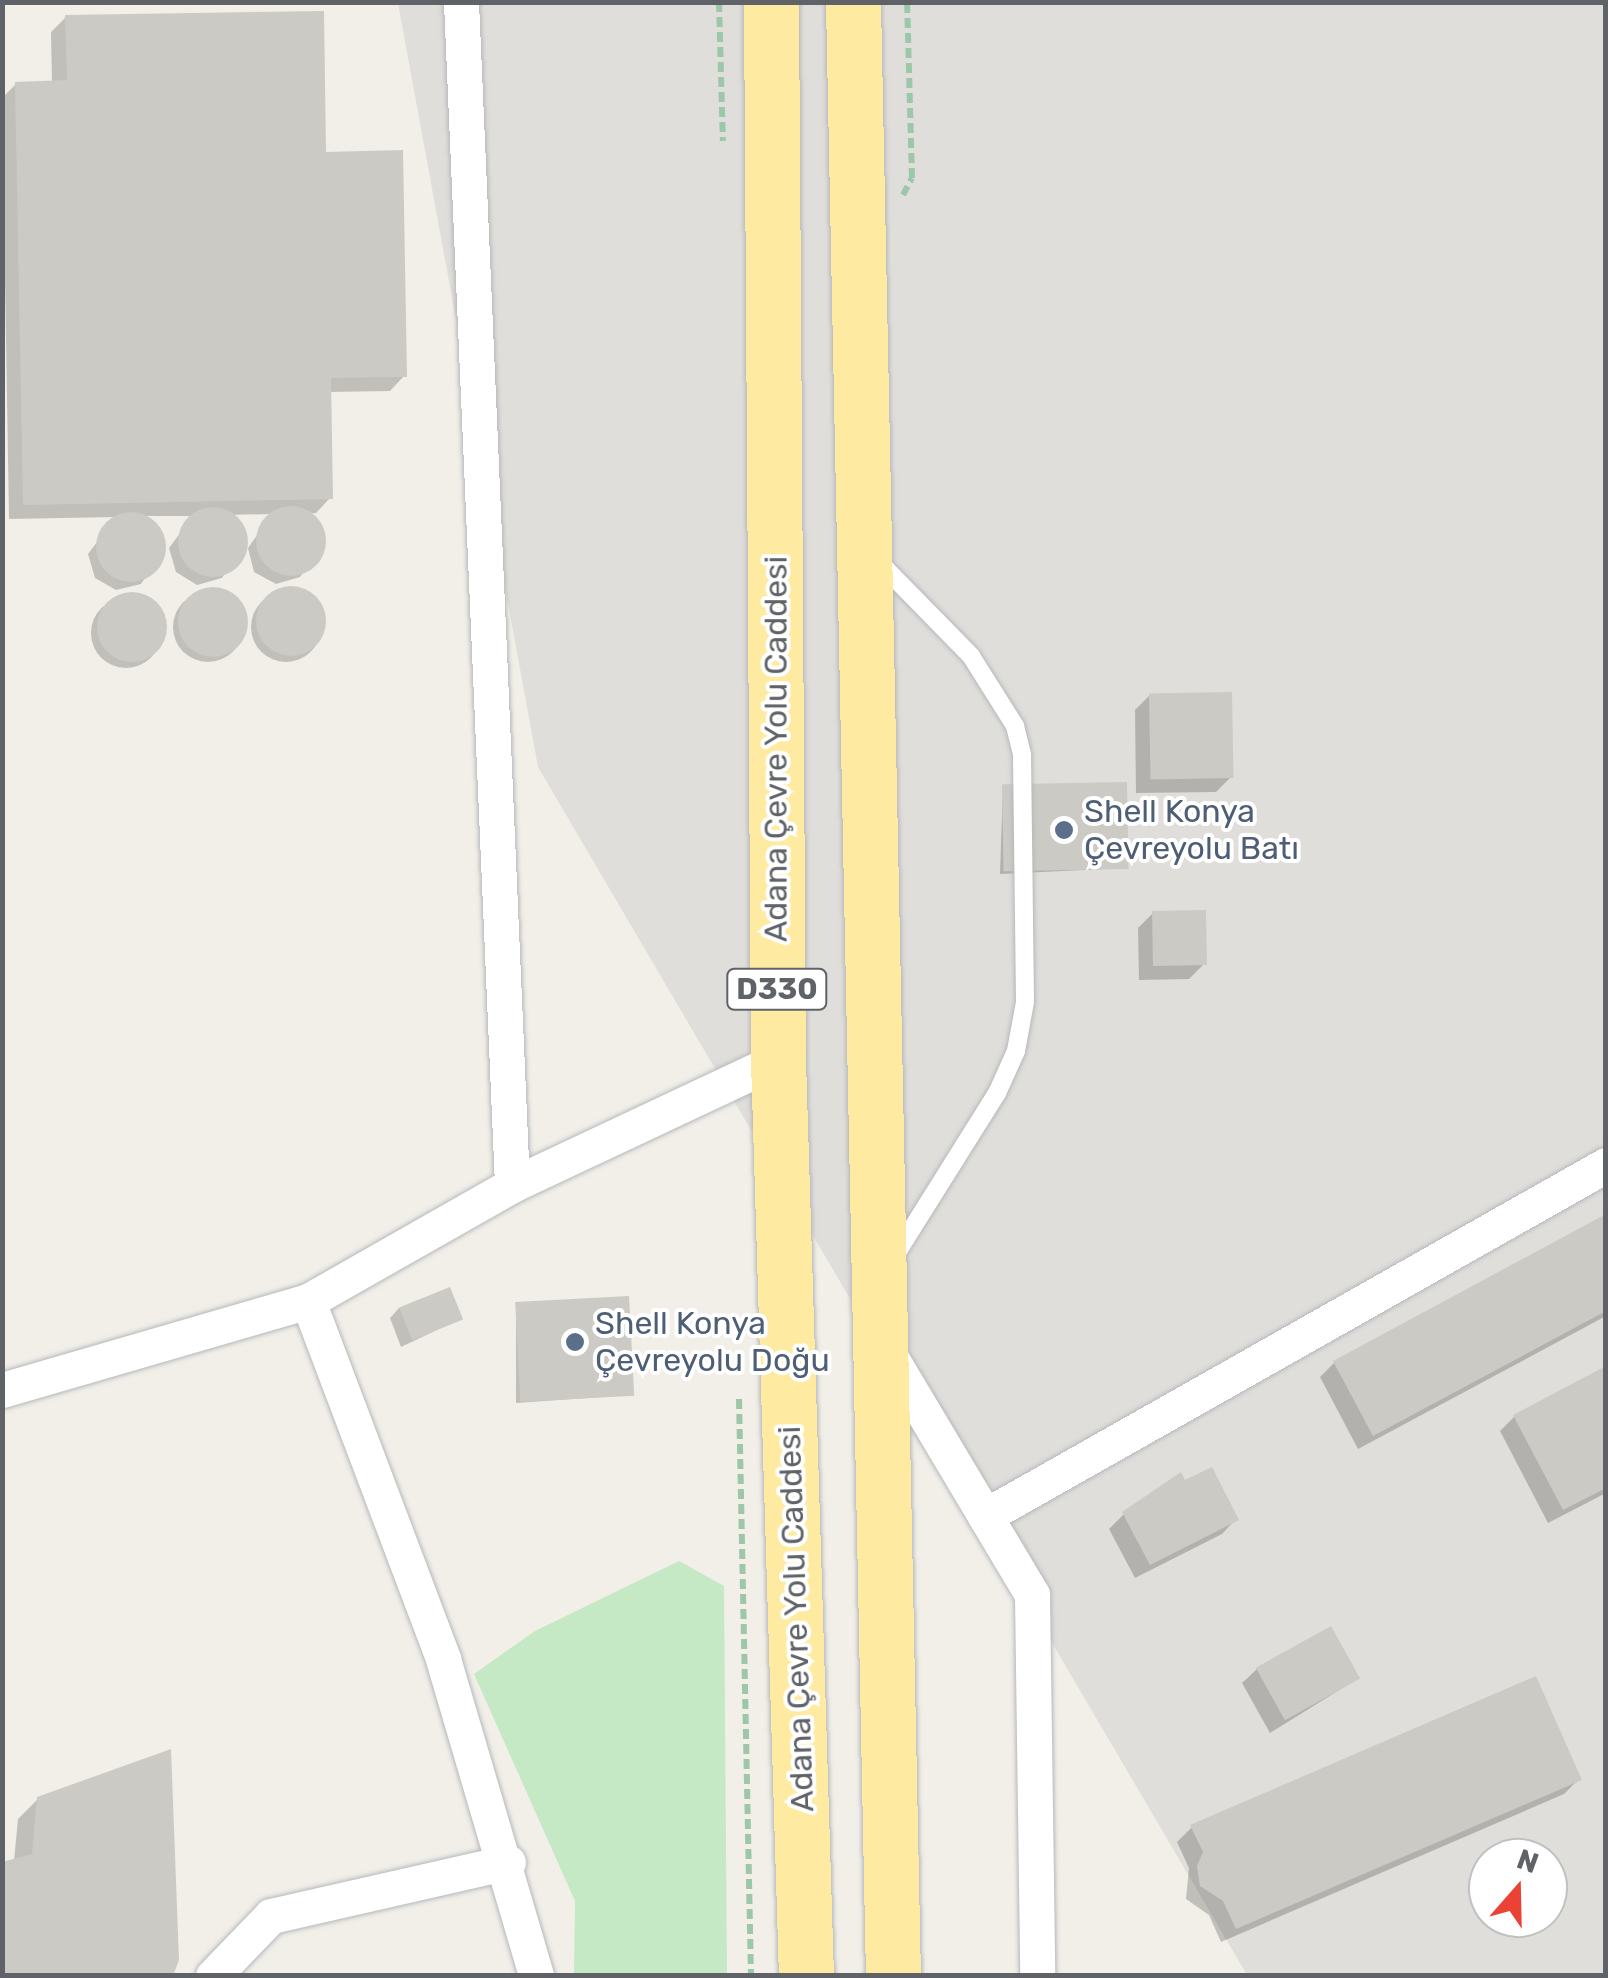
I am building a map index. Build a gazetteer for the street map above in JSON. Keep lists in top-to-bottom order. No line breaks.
{"streets":{"highway":["Adana Çevre Yolu Caddesi","D330"]},"places":["Shell Konya Çevreyolu Batı","Shell Konya Çevreyolu Doğu"],"north":"top"}
